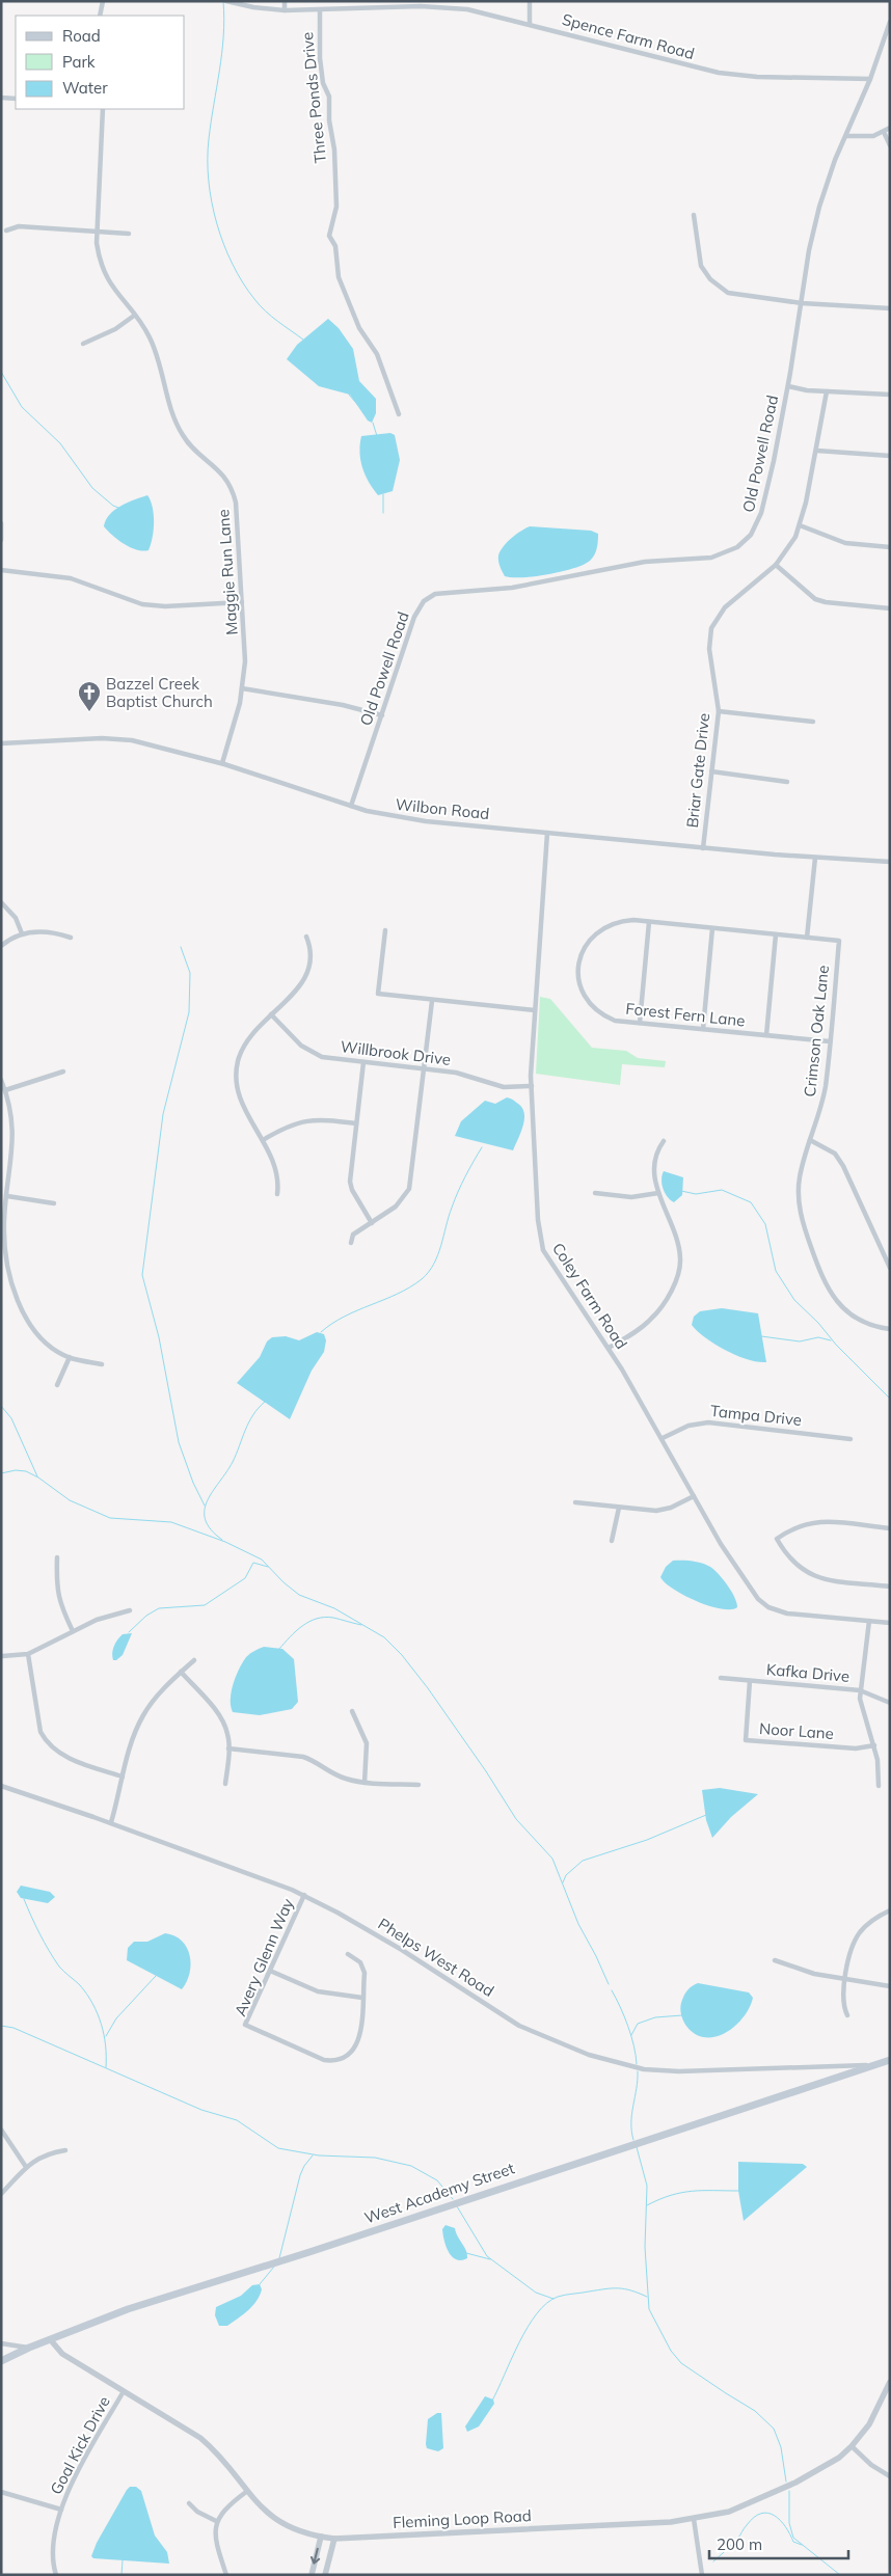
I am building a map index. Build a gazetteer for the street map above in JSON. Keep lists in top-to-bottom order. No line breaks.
{"streets":{"main road":["West Academy Street"],"street":["Spence Farm Road","Three Ponds Drive","Old Powell Road","Maggie Run Lane","Briar Gate Drive","Wilbon Road","Forest Fern Lane","Crimson Oak Lane","Willbrook Drive","Coley Farm Road","Tampa Drive","Kafka Drive","Noor Lane","Avery Glenn Way","Phelps West Road","Goal Kick Drive","Fleming Loop Road"]},"crossings":[["Spence Farm Road","Three Ponds Drive"],["Spence Farm Road","Old Powell Road"],["Old Powell Road","Wilbon Road"],["Maggie Run Lane","Wilbon Road"],["Briar Gate Drive","Wilbon Road"],["Wilbon Road","Coley Farm Road"],["Forest Fern Lane","Crimson Oak Lane"],["Willbrook Drive","Coley Farm Road"],["Coley Farm Road","Tampa Drive"],["Kafka Drive","Noor Lane"],["Avery Glenn Way","Phelps West Road"],["Phelps West Road","West Academy Street"],["West Academy Street","Fleming Loop Road"],["Goal Kick Drive","Fleming Loop Road"]],"places":{"church":["Bazzel Creek Baptist Church"]},"legend":["Road","Park","Water"],"scale_bar":"200 m"}
